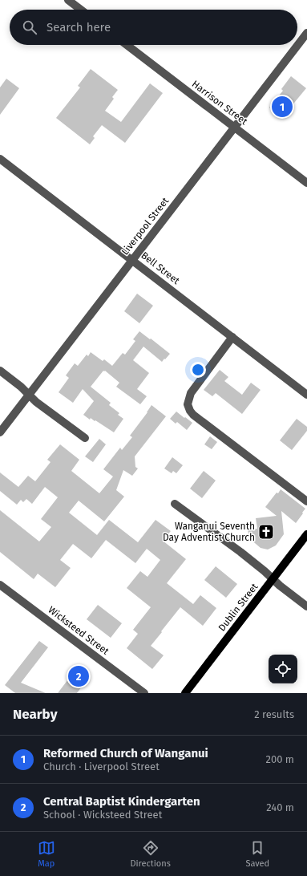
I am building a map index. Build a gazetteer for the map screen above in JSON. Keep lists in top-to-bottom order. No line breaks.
{"streets":{"main road":["Dublin Street"],"street":["Harrison Street","Liverpool Street","Bell Street","Wicksteed Street"]},"crossings":[["Harrison Street","Liverpool Street"],["Liverpool Street","Bell Street"]],"places":{"church":["Wanganui Seventh Day Adventist Church"]},"page":{"search":"Search here","pins":["1","2"],"heading":["Nearby","2 results"],"list":[{"mark":"1","name":"Reformed Church of Wanganui","note":"Church · Liverpool Street","value":"200 m"},{"mark":"2","name":"Central Baptist Kindergarten","note":"School · Wicksteed Street","value":"240 m"}],"nav":["Map","Directions","Saved"]}}
